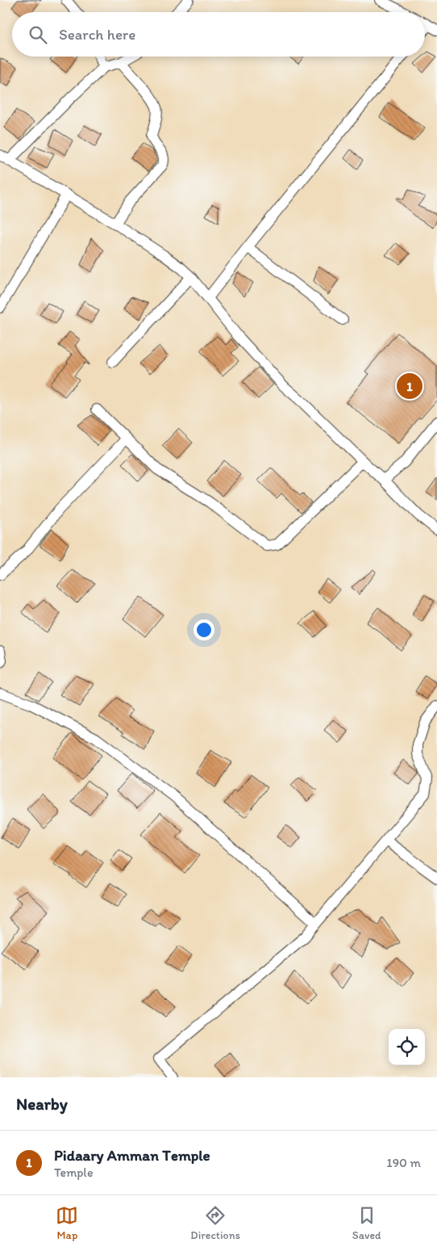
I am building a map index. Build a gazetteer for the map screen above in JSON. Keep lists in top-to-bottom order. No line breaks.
{"page":{"search":"Search here","pins":"1","heading":"Nearby","list":[{"mark":"1","name":"Pidaary Amman Temple","note":"Temple","value":"190 m"}],"nav":["Map","Directions","Saved"]}}
